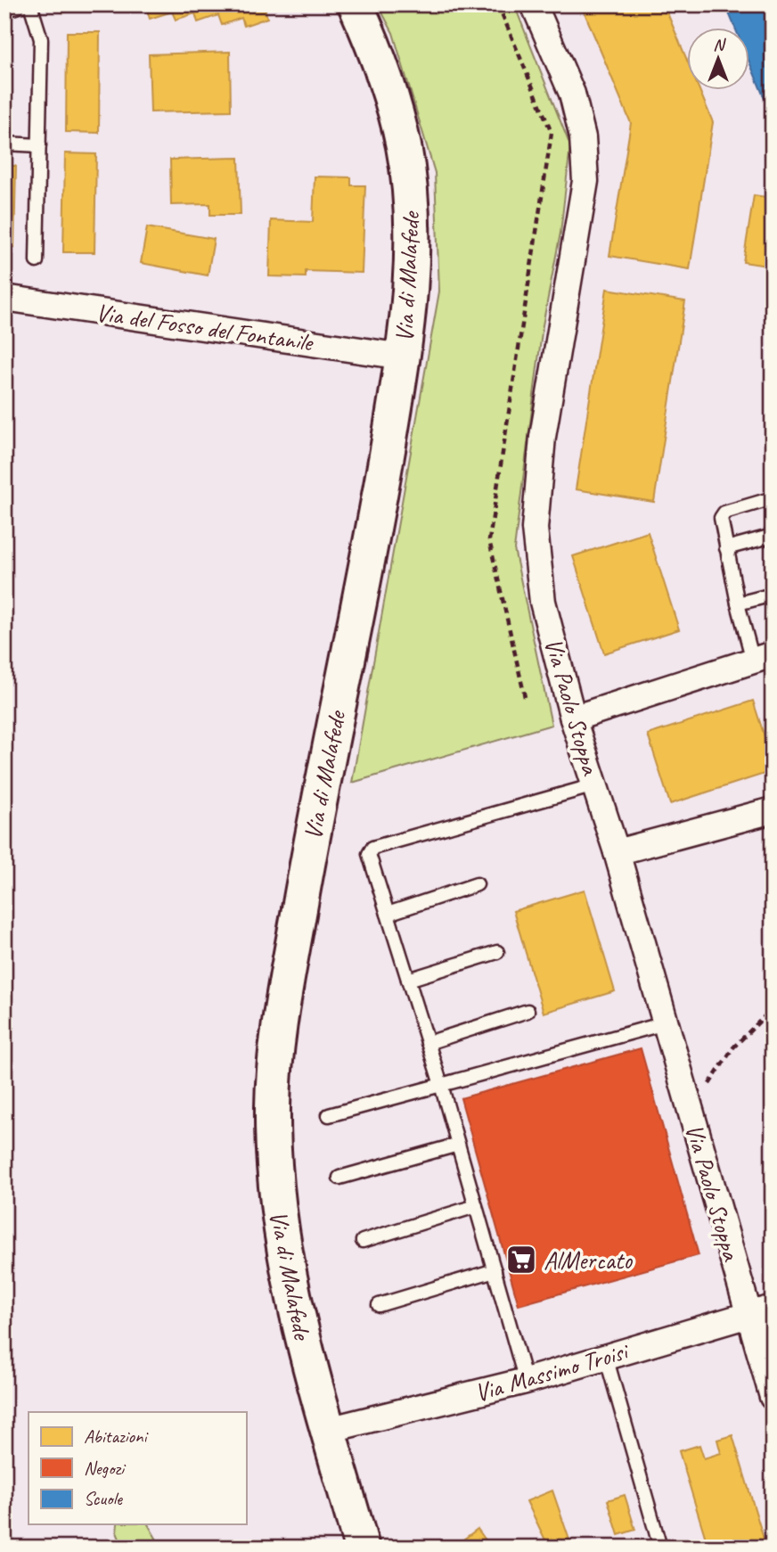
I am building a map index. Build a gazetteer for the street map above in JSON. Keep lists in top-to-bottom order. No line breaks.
{"streets":{"street":["Via di Malafede","Via del Fosso del Fontanile","Via Paolo Stoppa","Via Massimo Troisi"]},"crossings":[["Via di Malafede","Via del Fosso del Fontanile"],["Via di Malafede","Via Massimo Troisi"],["Via Paolo Stoppa","Via Massimo Troisi"]],"places":{"supermarket":["AlMercato"]},"legend":["Abitazioni","Negozi","Scuole"],"north":"top"}
